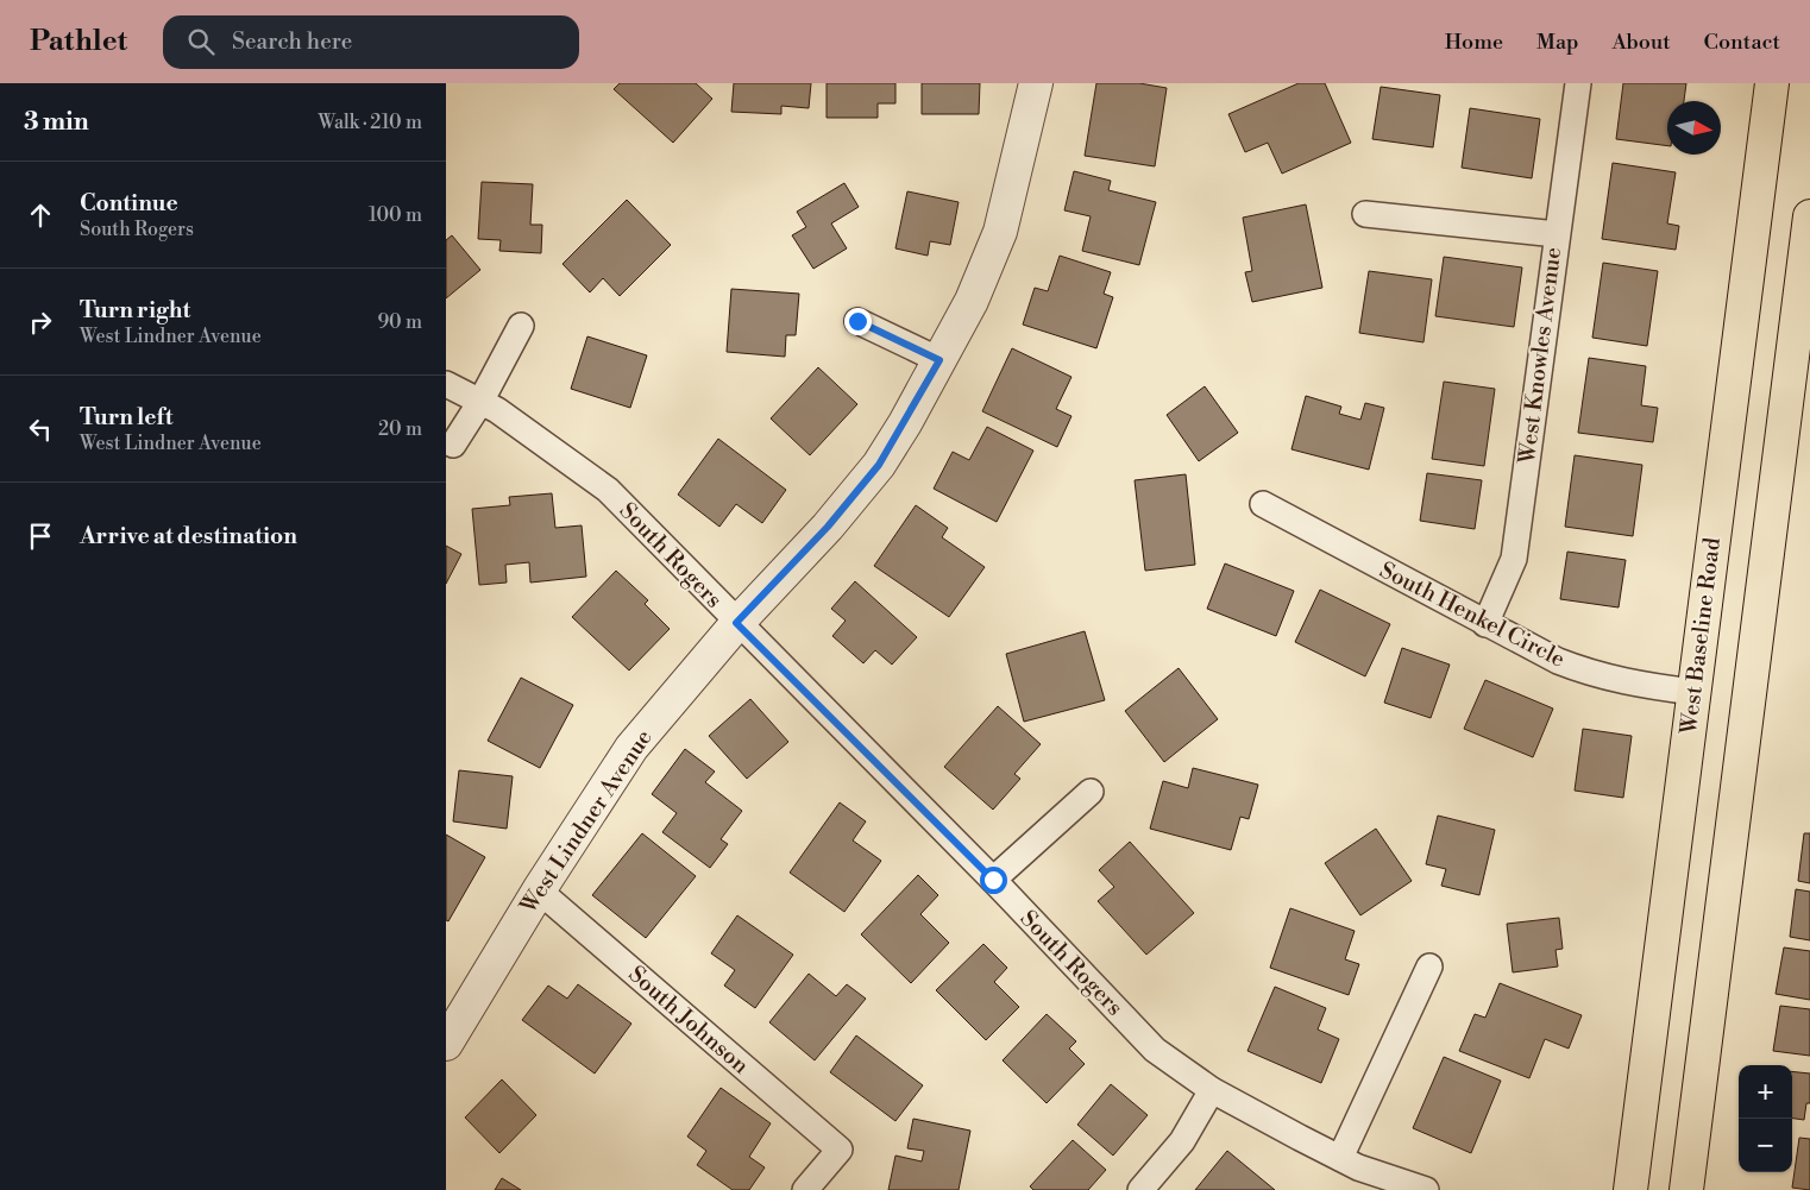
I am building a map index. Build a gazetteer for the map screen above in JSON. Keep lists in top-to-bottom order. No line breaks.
{"streets":{"main road":["West Baseline Road"],"street":["West Knowles Avenue","South Rogers","South Henkel Circle","West Lindner Avenue","South Johnson"]},"crossings":[["West Knowles Avenue","South Henkel Circle"],["South Rogers","West Lindner Avenue"],["South Henkel Circle","West Baseline Road"],["West Lindner Avenue","South Johnson"]],"north":"right","page":{"header":"Pathlet","search":"Search here","nav":["Home","Map","About","Contact"],"heading":["3 min","Walk · 210 m"],"list":[["Continue","South Rogers","100 m"],["Turn right","West Lindner Avenue","90 m"],["Turn left","West Lindner Avenue","20 m"],"Arrive at destination"],"map_buttons":["+","−"]}}
